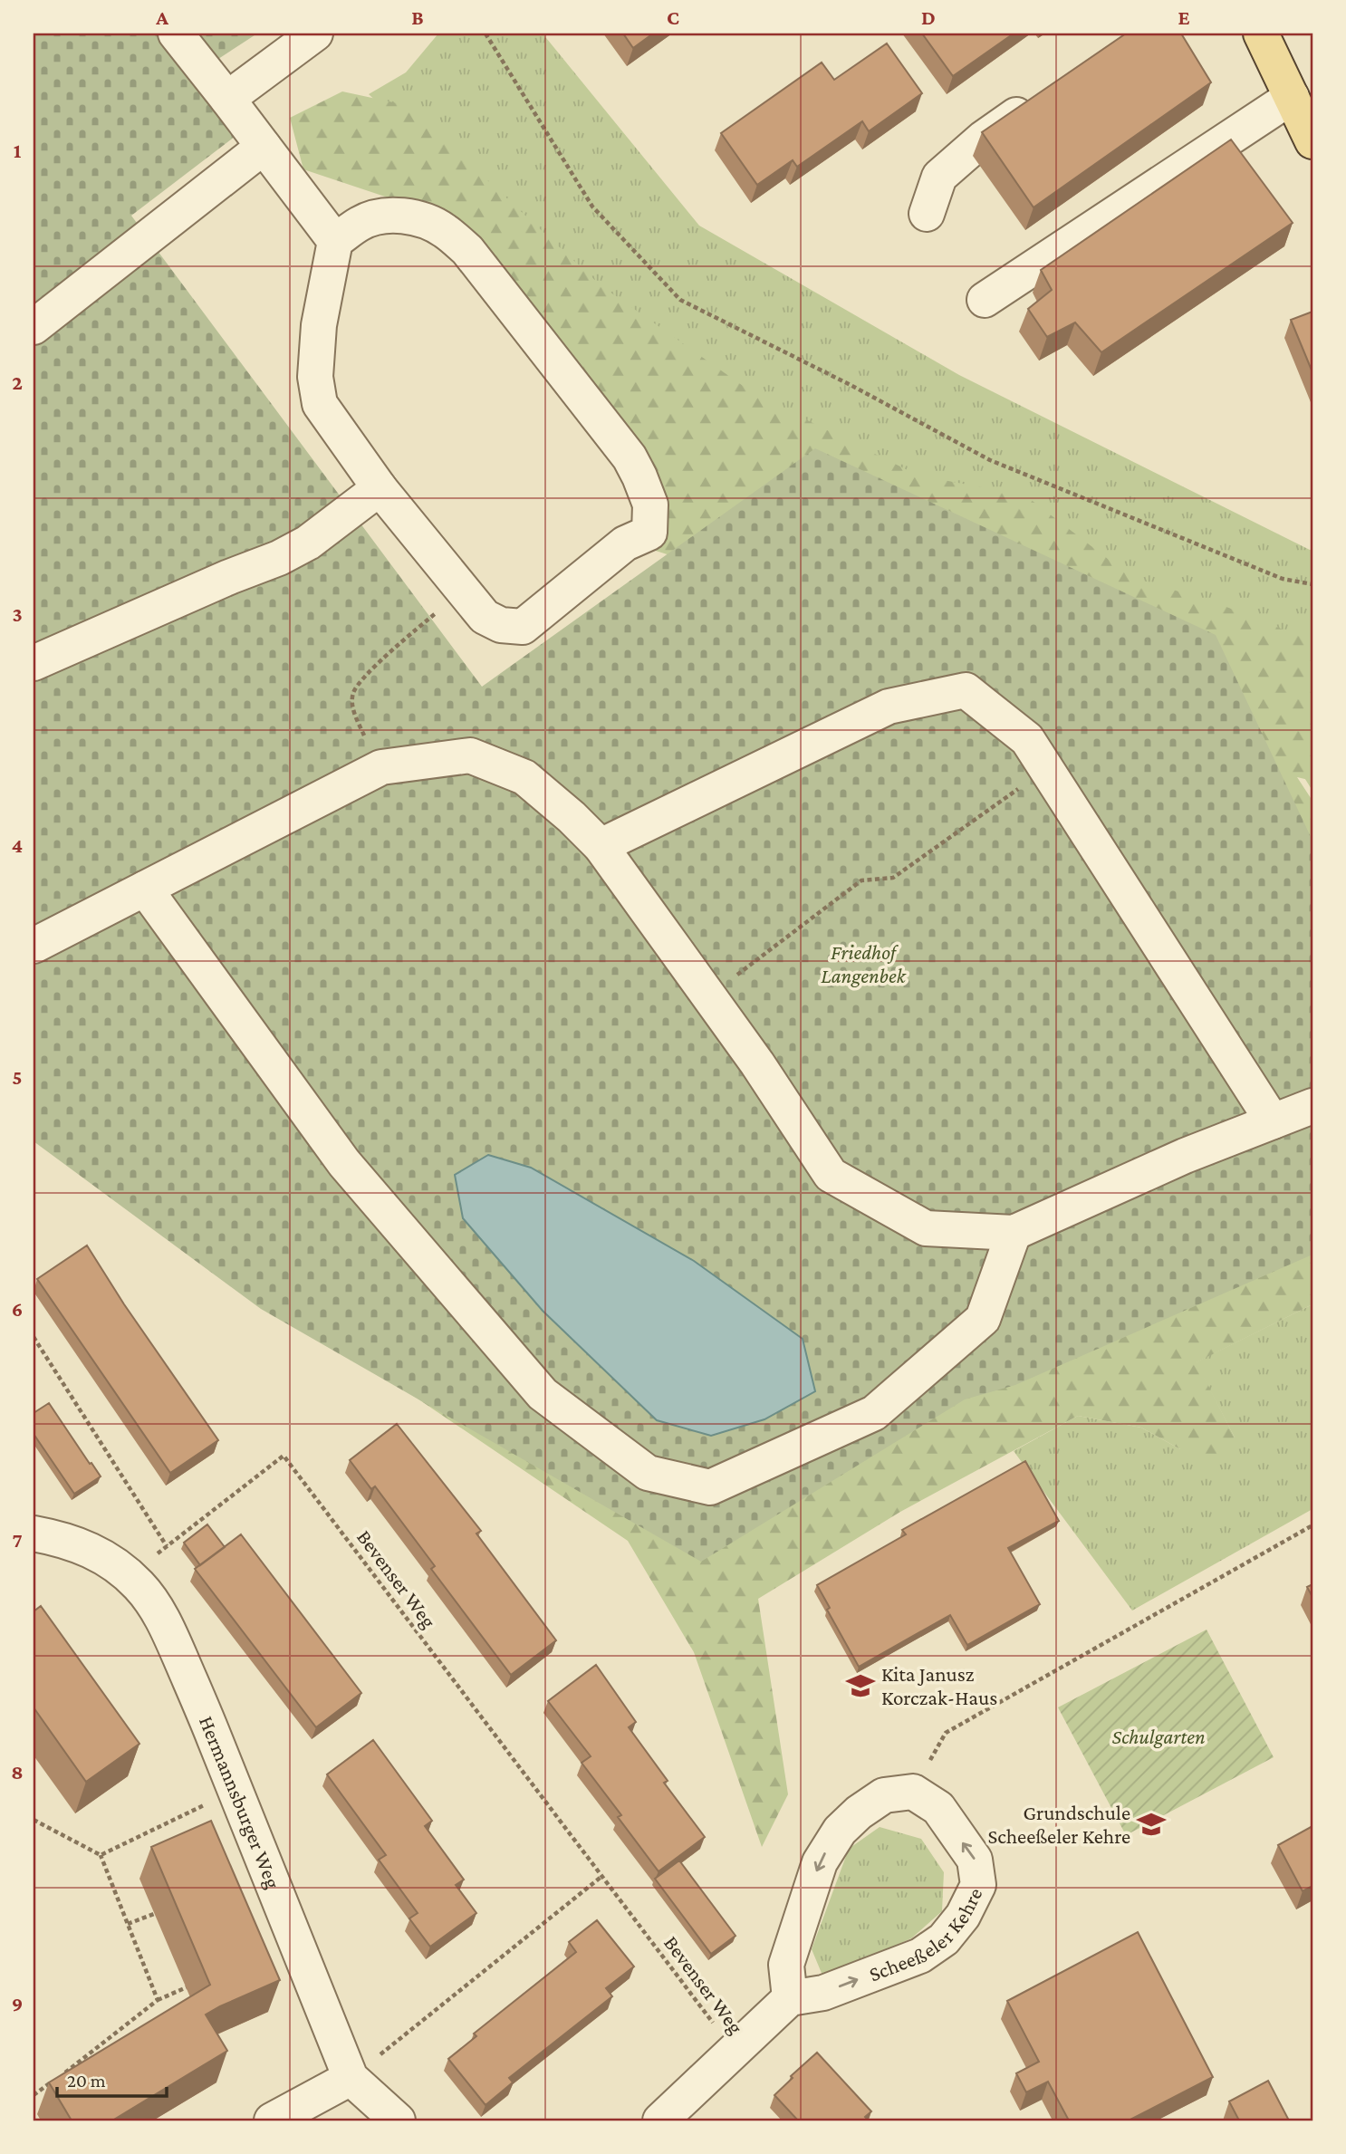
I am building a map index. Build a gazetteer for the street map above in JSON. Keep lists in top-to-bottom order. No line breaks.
{"streets":{"street":["Hermannsburger Weg","Scheeßeler Kehre"],"path":["Bevenser Weg"]},"crossings":[["Bevenser Weg","Hermannsburger Weg"]],"parks":["Friedhof Langenbek","Schulgarten"],"places":{"school or university":["Kita Janusz Korczak-Haus","Grundschule Scheeßeler Kehre"]},"scale_bar":"20 m","grid":{"columns":["A","B","C","D","E"],"rows":["1","2","3","4","5","6","7","8","9"]}}
